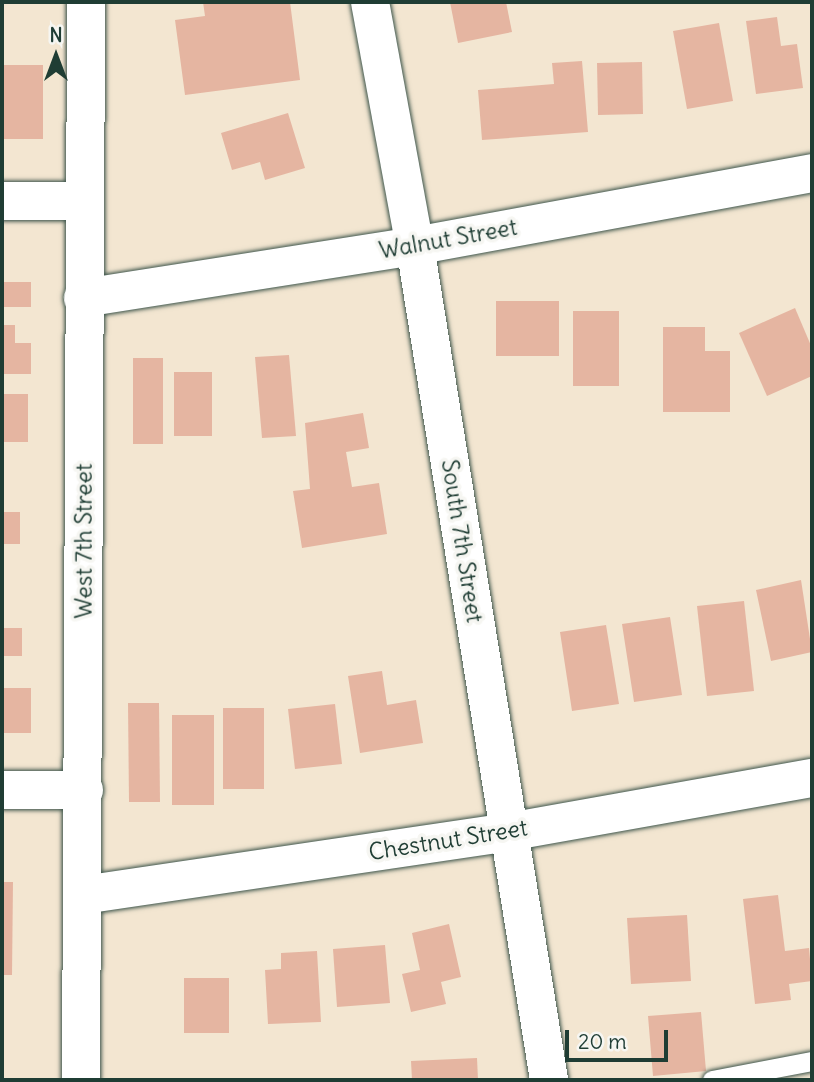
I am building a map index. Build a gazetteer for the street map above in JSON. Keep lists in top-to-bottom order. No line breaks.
{"streets":{"street":["Walnut Street","West 7th Street","South 7th Street","Chestnut Street"]},"crossings":[["Walnut Street","West 7th Street"],["Walnut Street","South 7th Street"],["West 7th Street","Chestnut Street"],["South 7th Street","Chestnut Street"]],"scale_bar":"20 m","north":"top"}
